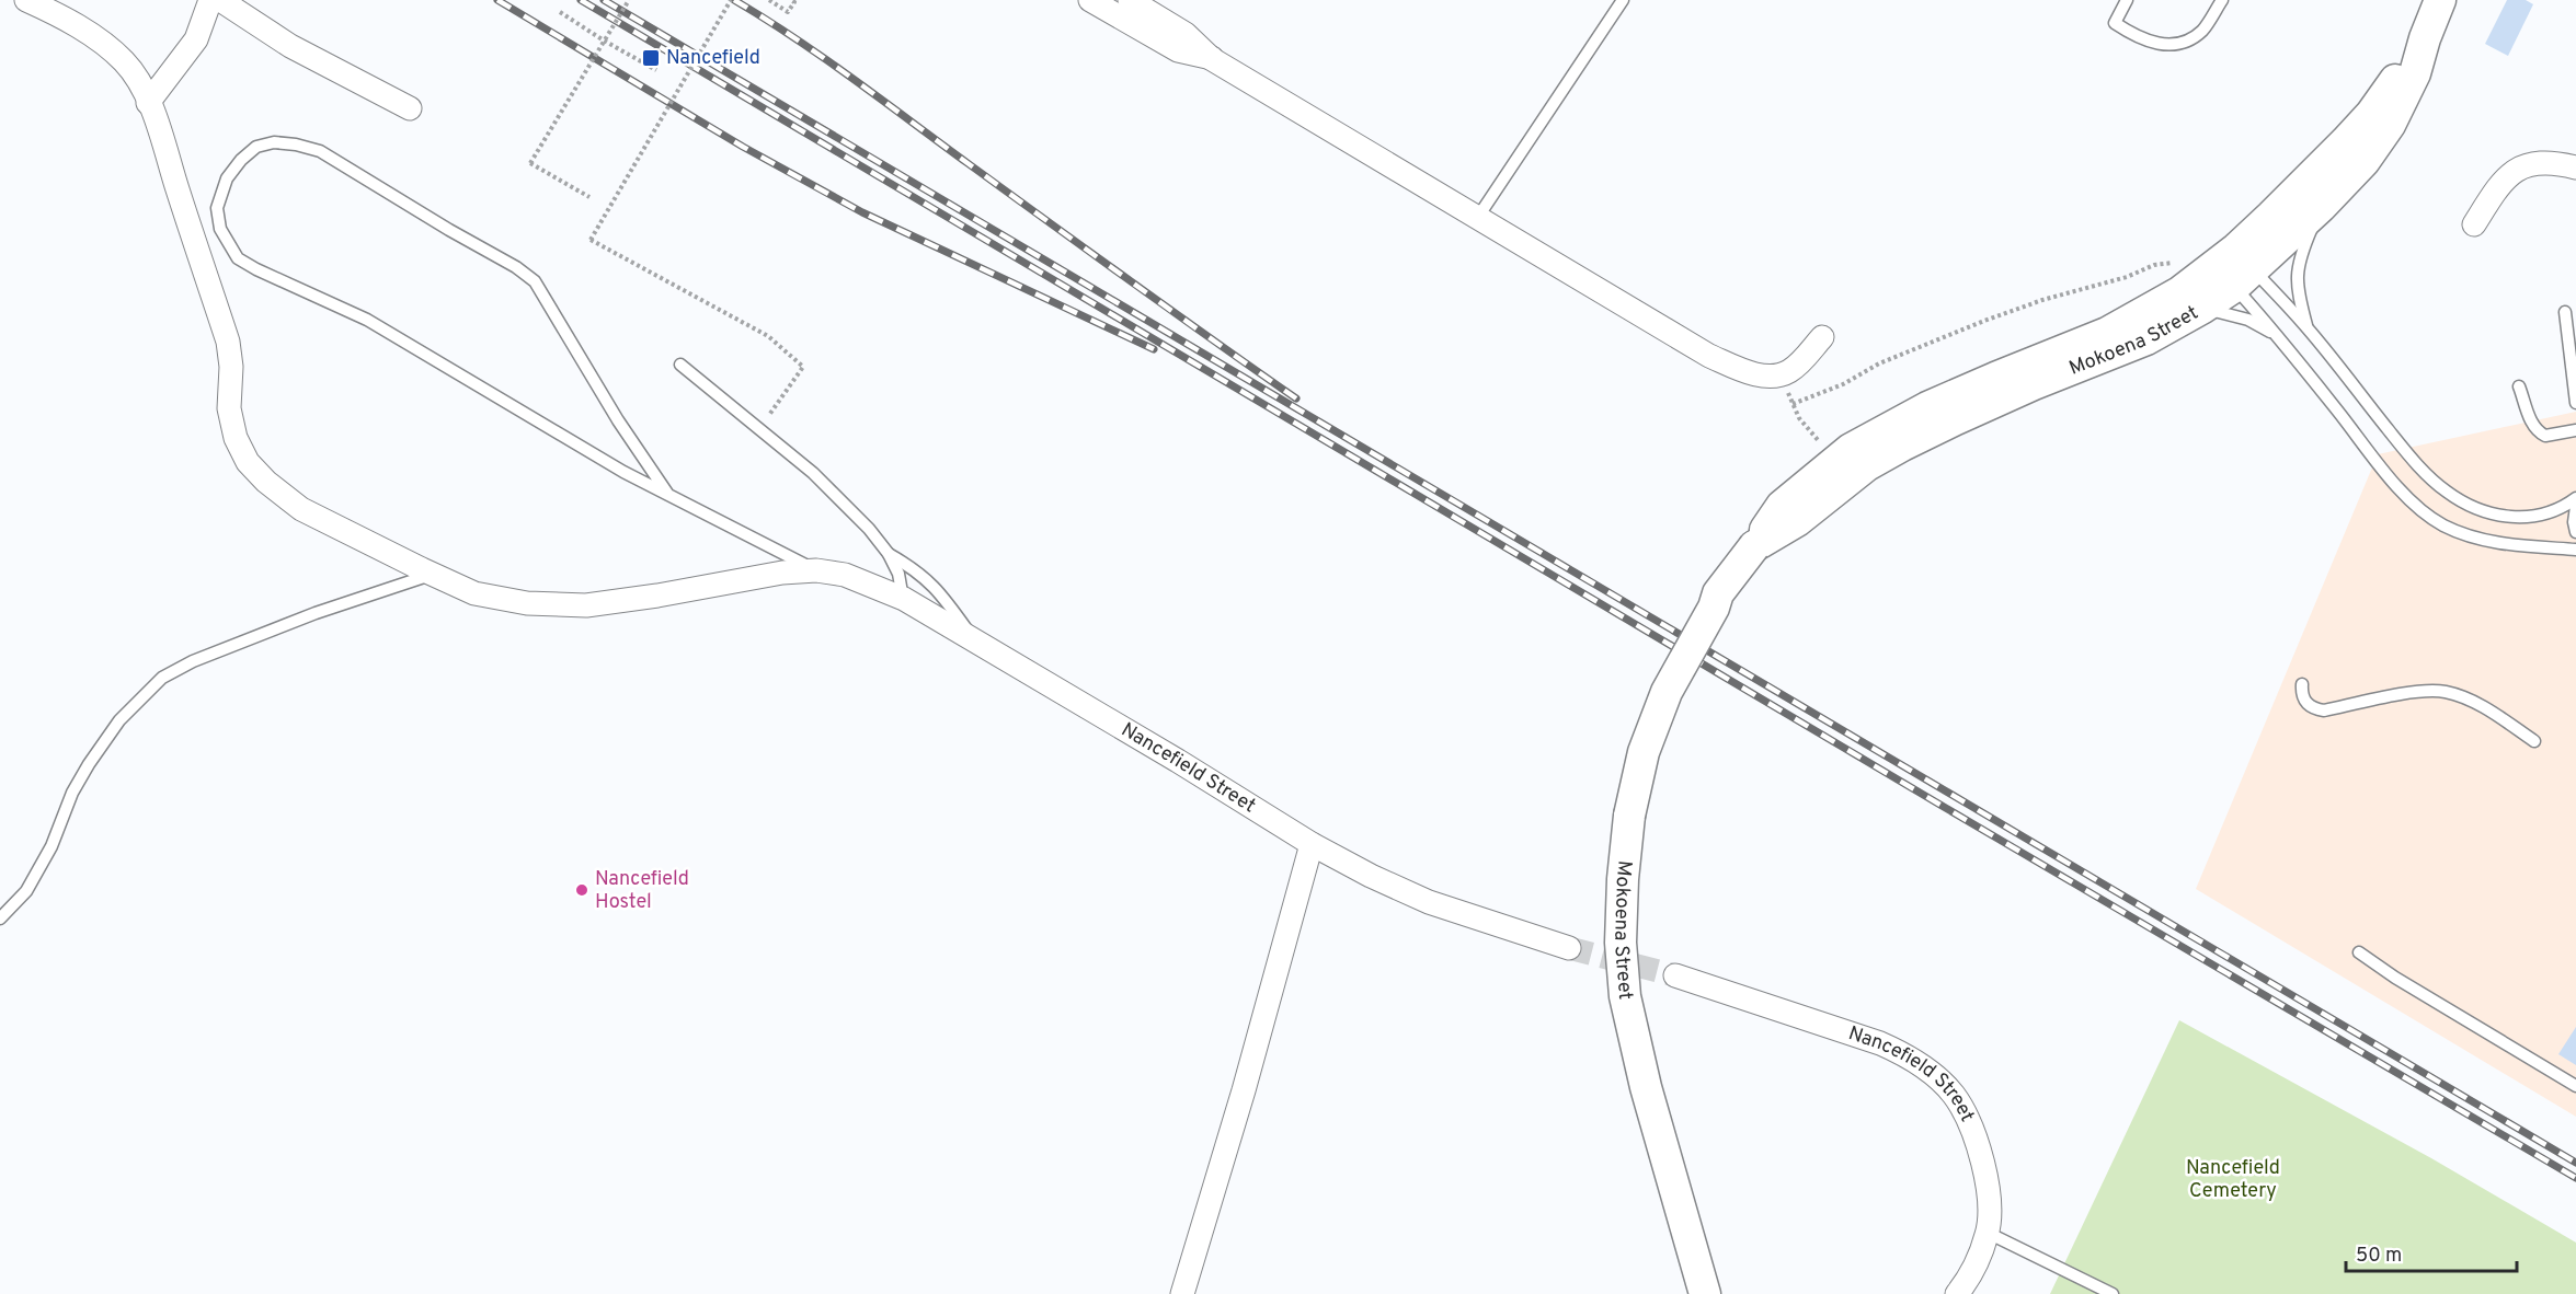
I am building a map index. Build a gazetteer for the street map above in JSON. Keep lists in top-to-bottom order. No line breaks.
{"streets":{"main road":["Mokoena Street"],"street":["Nancefield Street"]},"parks":["Nancefield Cemetery"],"places":{"transit":["Nancefield"],"other":["Nancefield Hostel"]},"scale_bar":"50 m"}
